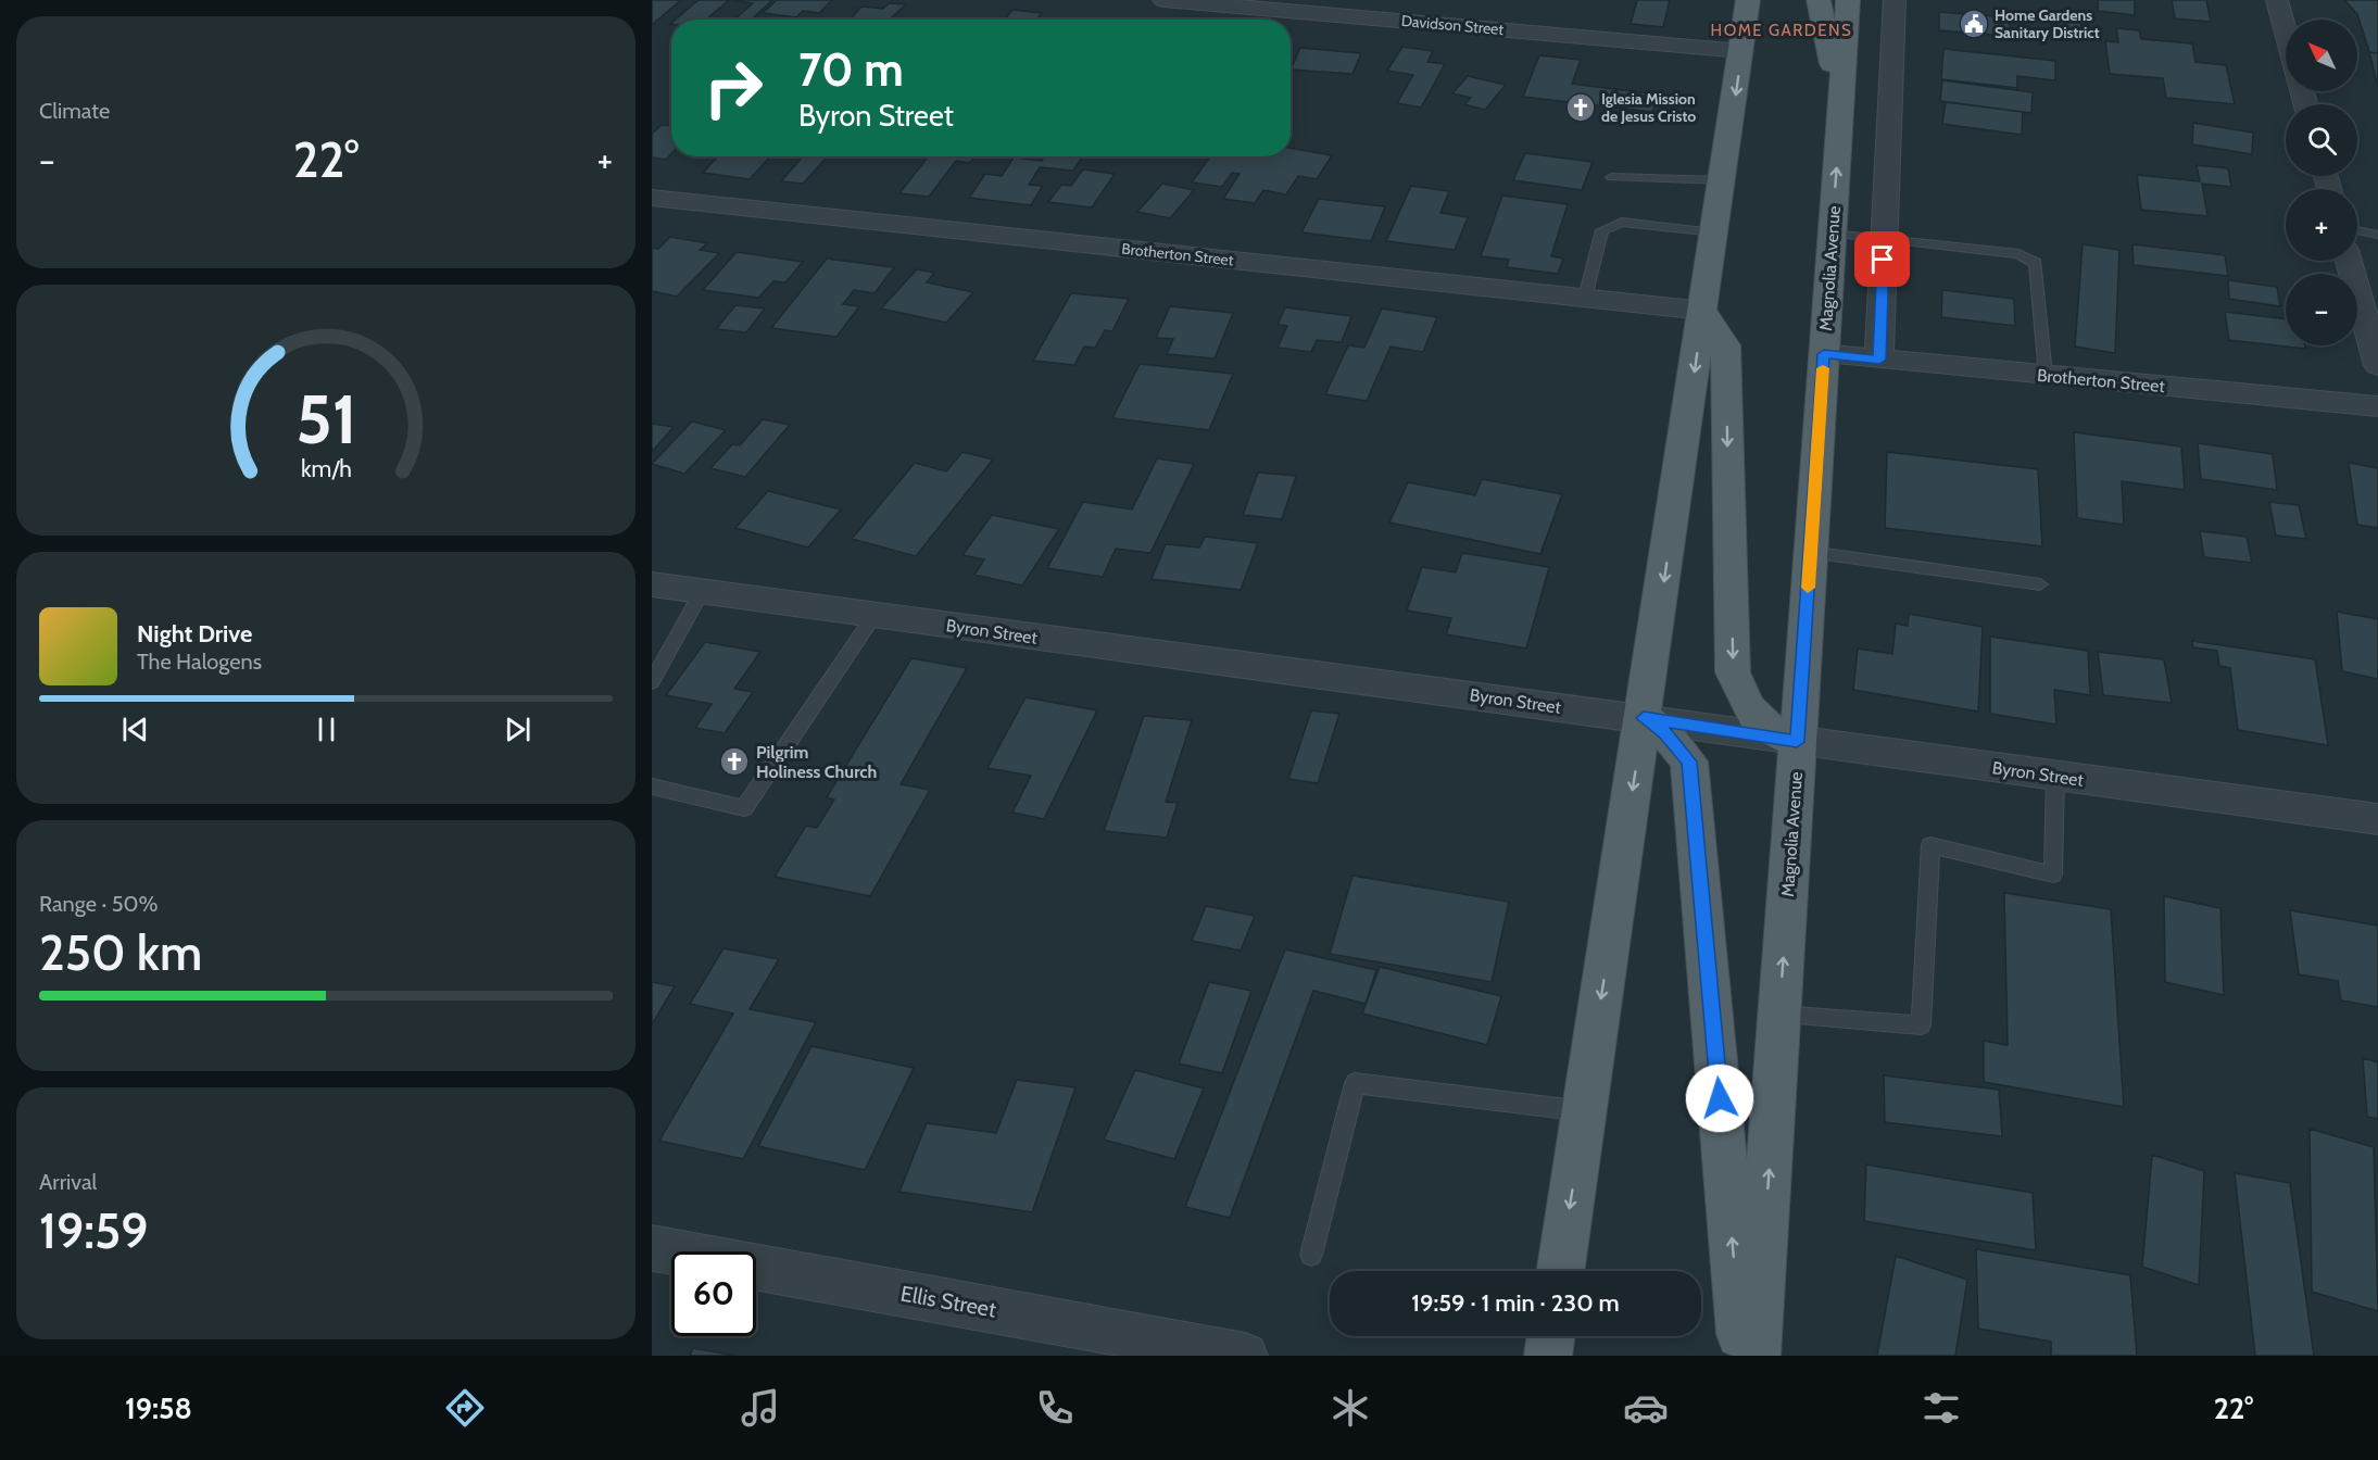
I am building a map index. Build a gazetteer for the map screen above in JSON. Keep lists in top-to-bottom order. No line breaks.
{"streets":{"main road":["Magnolia Avenue"],"street":["Davidson Street","Brotherton Street","Byron Street","Ellis Street"]},"crossings":[["Brotherton Street","Magnolia Avenue"],["Magnolia Avenue","Byron Street"]],"districts":["HOME GARDENS"],"places":{"public building":["Home Gardens Sanitary District"],"church":["Iglesia Mission de Jesus Cristo","Pilgrim Holiness Church"]},"north":"top left","page":{"tile":["Climate",["Range · 50%","250 km"],["Arrival","19:59"]],"map_buttons":["+","−"],"turn":["70 m","Byron Street"],"heat":["−","22°","+"],"song":["Night Drive","The Halogens"],"limit":"60","trip":"19:59 · 1 min · 230 m","tabs":["19:58","22°"],"gauge":["51","km/h"]}}
